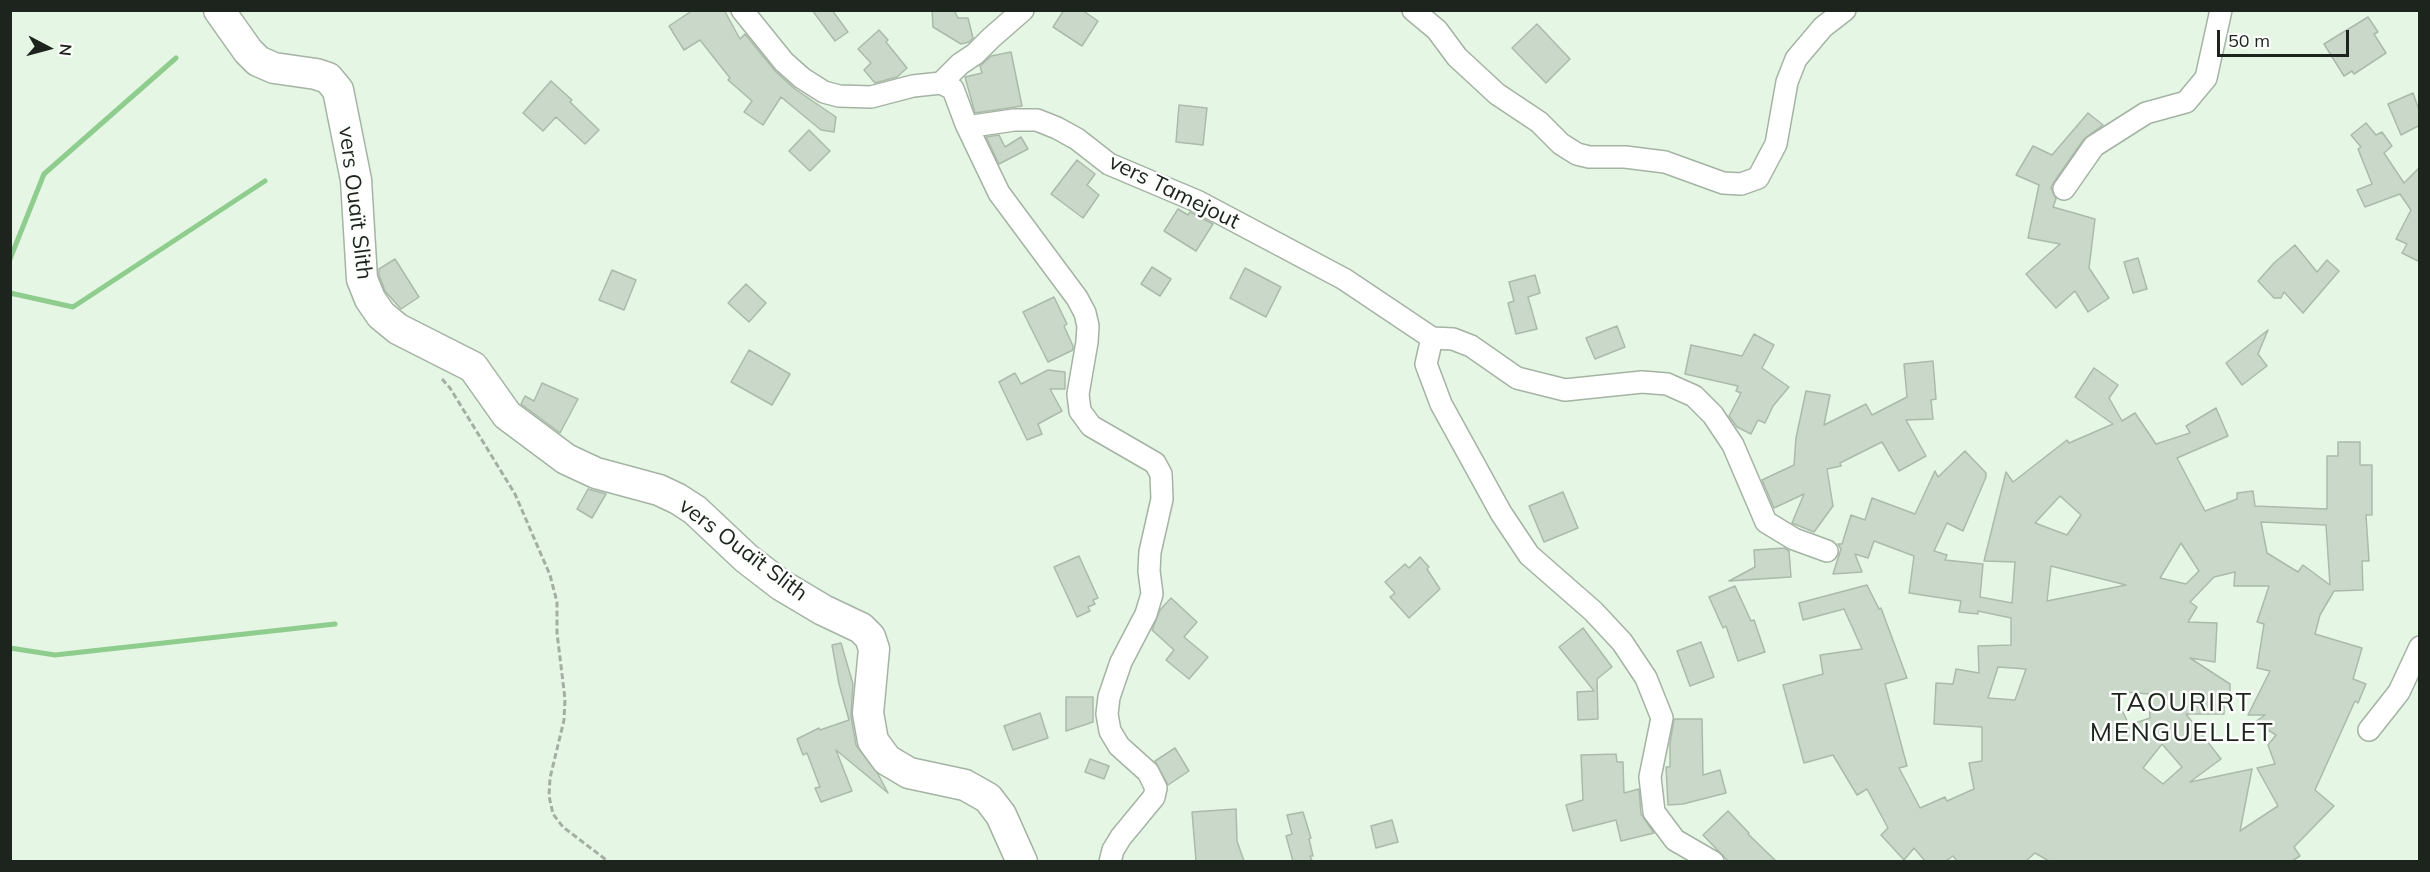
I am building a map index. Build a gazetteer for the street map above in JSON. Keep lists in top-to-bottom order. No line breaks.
{"streets":{"street":["vers Tamejout","vers Ouaït Slith"]},"districts":["TAOURIRT MENGUELLET"],"scale_bar":"50 m","north":"right"}
